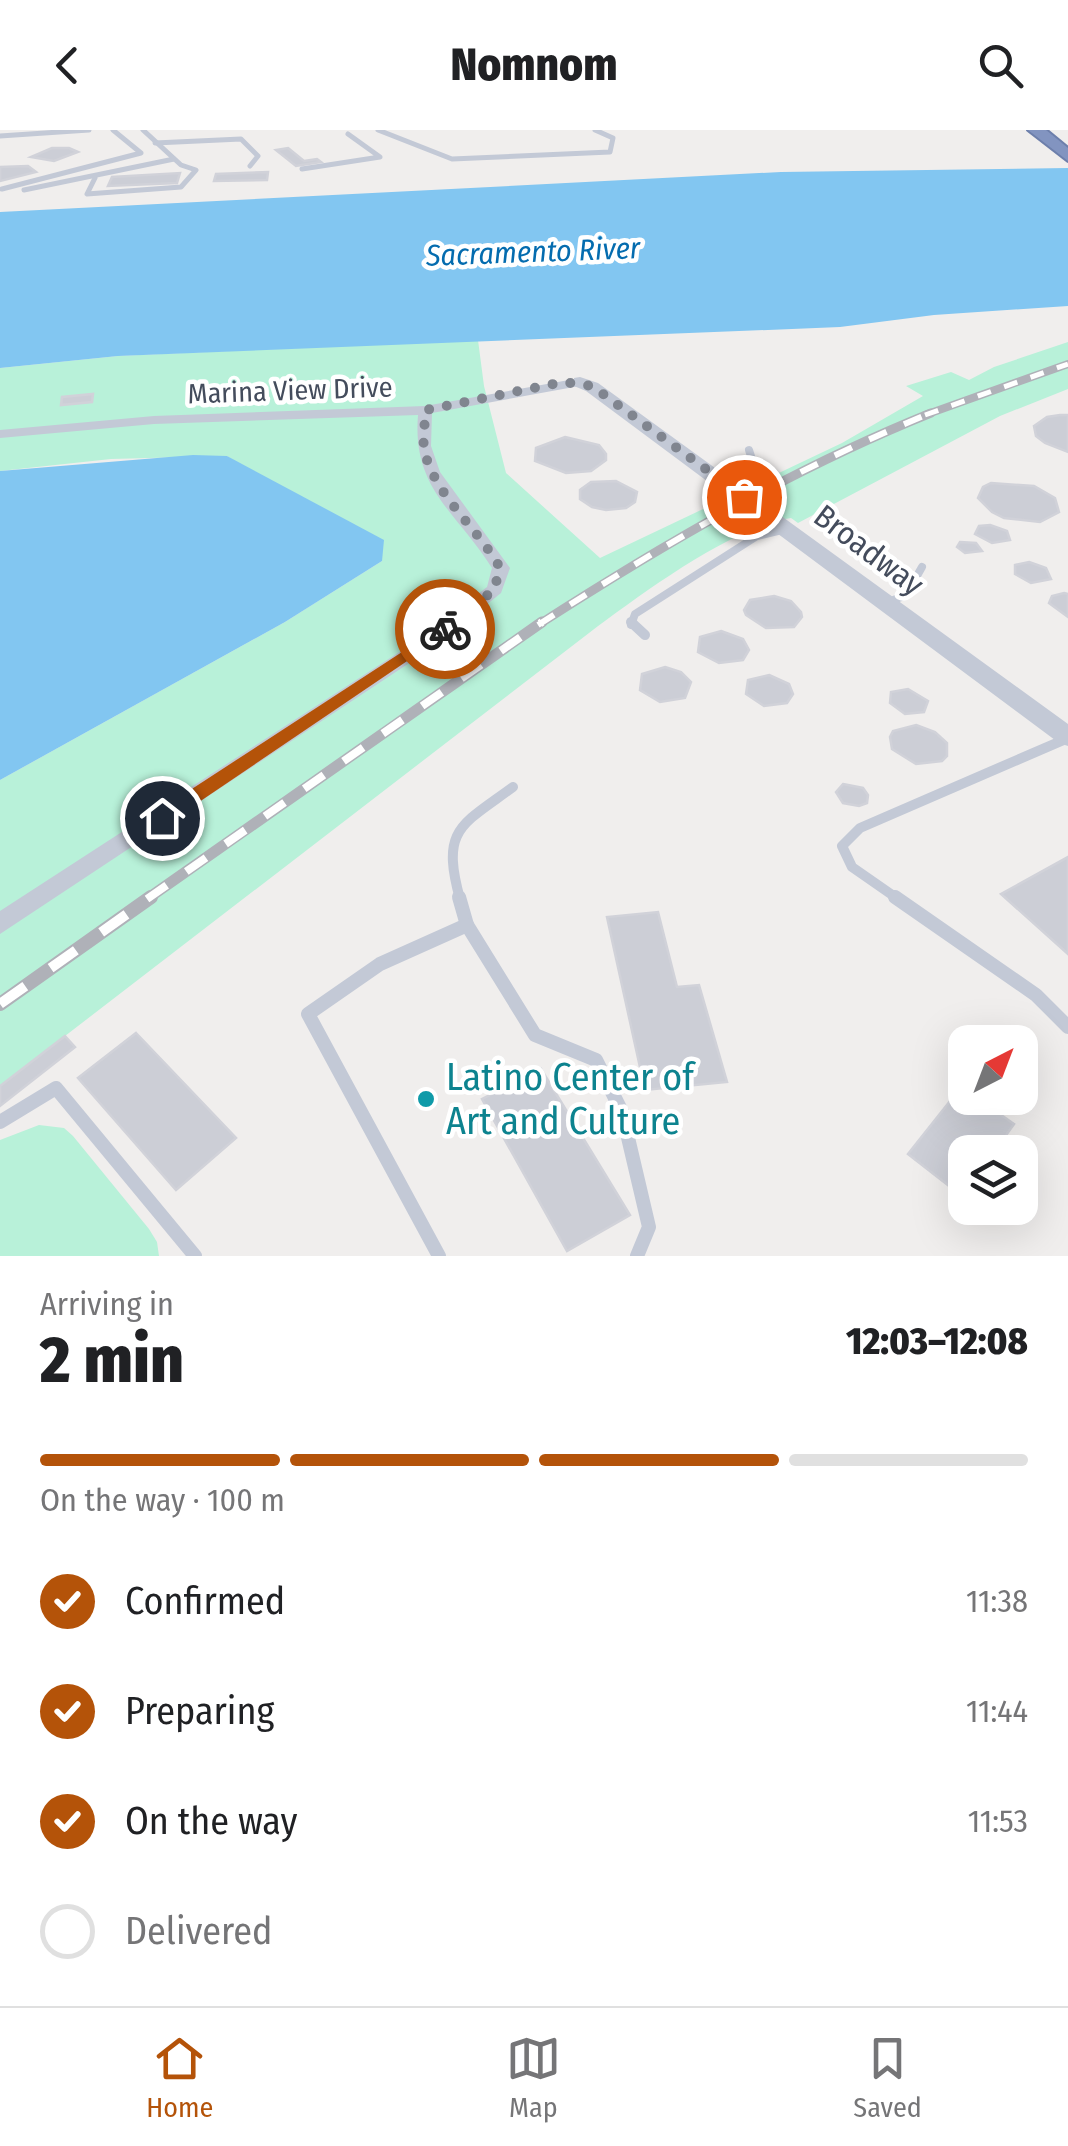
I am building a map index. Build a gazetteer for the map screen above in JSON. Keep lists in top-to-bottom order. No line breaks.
{"streets":{"street":["Marina View Drive","Broadway"]},"crossings":[["Marina View Drive","Broadway"]],"water":["Sacramento River"],"places":["Latino Center of Art and Culture"],"north":"top right","page":{"header":"Nomnom","heading":["2 min","Arriving in","12:03–12:08"],"bar":"On the way · 100 m","list":[["Confirmed","11:38"],["Preparing","11:44"],["On the way","11:53"],"Delivered"],"tabs":["Home","Map","Saved"]}}
